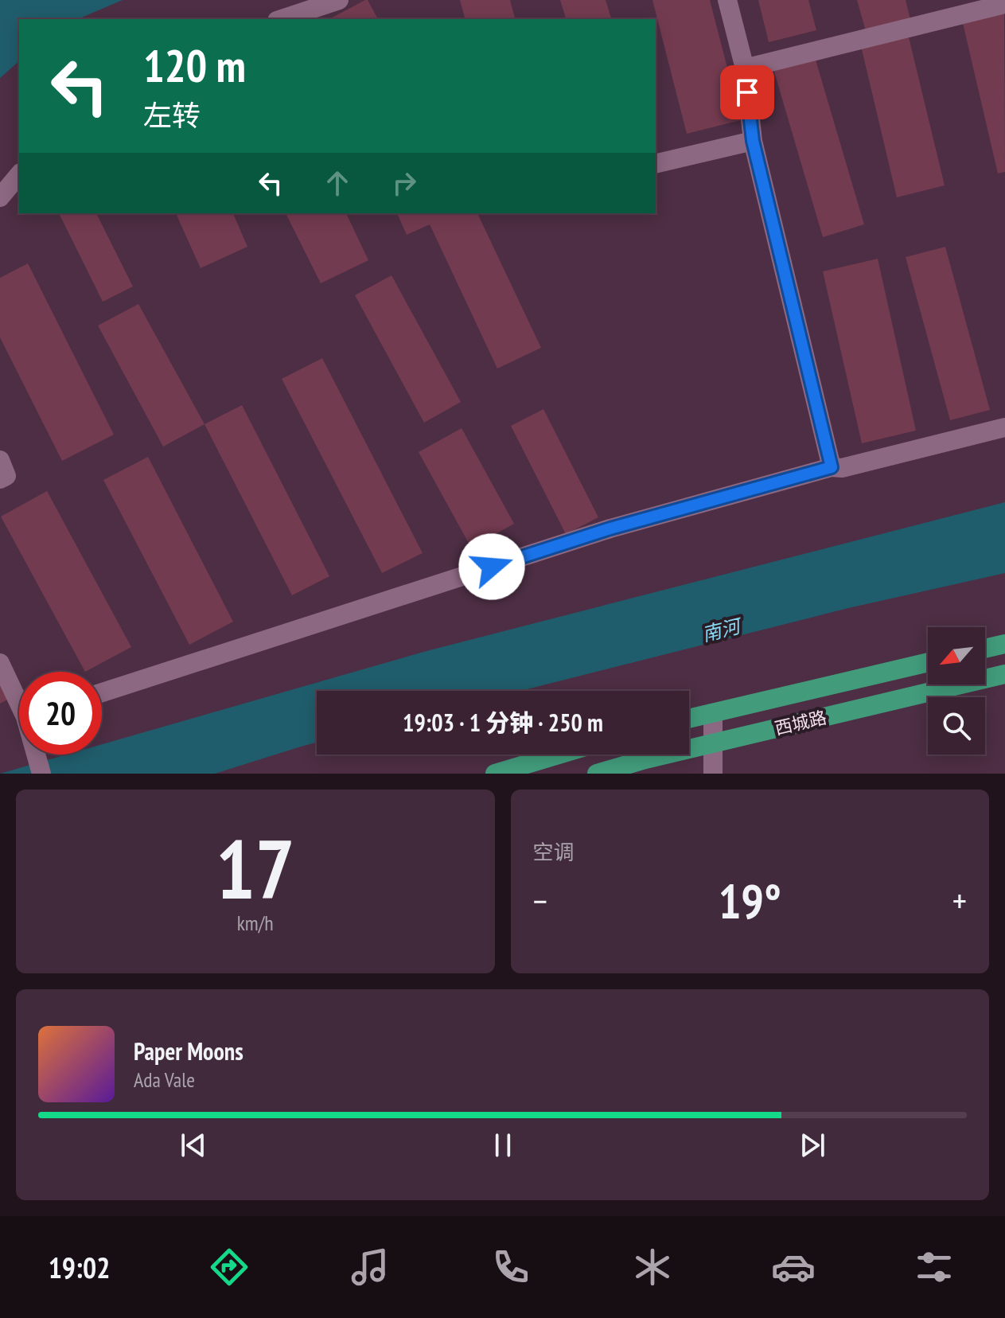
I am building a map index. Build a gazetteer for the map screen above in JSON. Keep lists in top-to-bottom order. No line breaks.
{"streets":{"main road":["西城路"]},"water":["南河"],"north":"bottom left","page":{"turn":["120 m","左转"],"limit":"20","trip":"19:03 · 1 分钟 · 250 m","tile":[["17","km/h"],"空调"],"heat":["−","19°","+"],"song":["Paper Moons","Ada Vale"],"tabs":"19:02"}}
